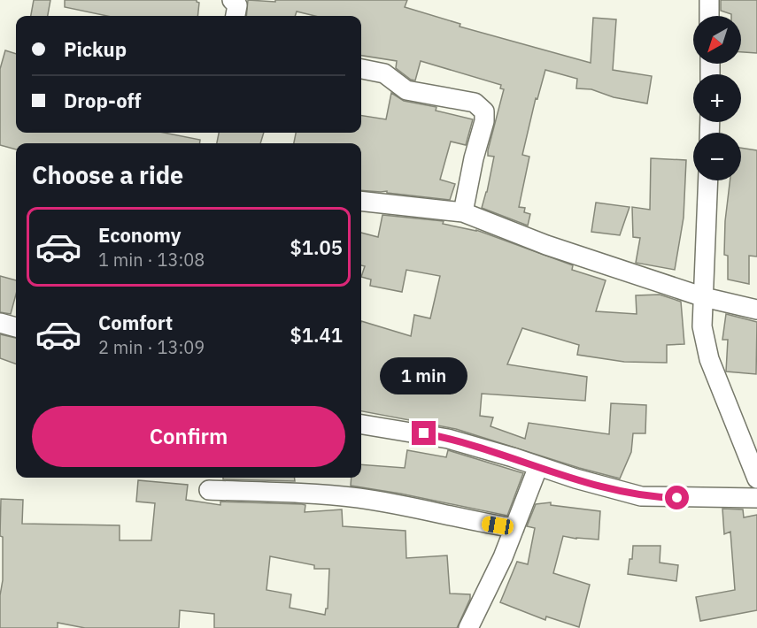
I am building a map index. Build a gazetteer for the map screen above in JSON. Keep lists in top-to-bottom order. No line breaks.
{"north":"bottom left","page":{"map_buttons":["+","−"],"banner":["Pickup","Drop-off"],"heading":"Choose a ride","list":[{"name":"Economy","note":"1 min · 13:08","value":"$1.05"},{"name":"Comfort","note":"2 min · 13:09","value":"$1.41"}],"bubble":"1 min","buttons":"Confirm"}}
